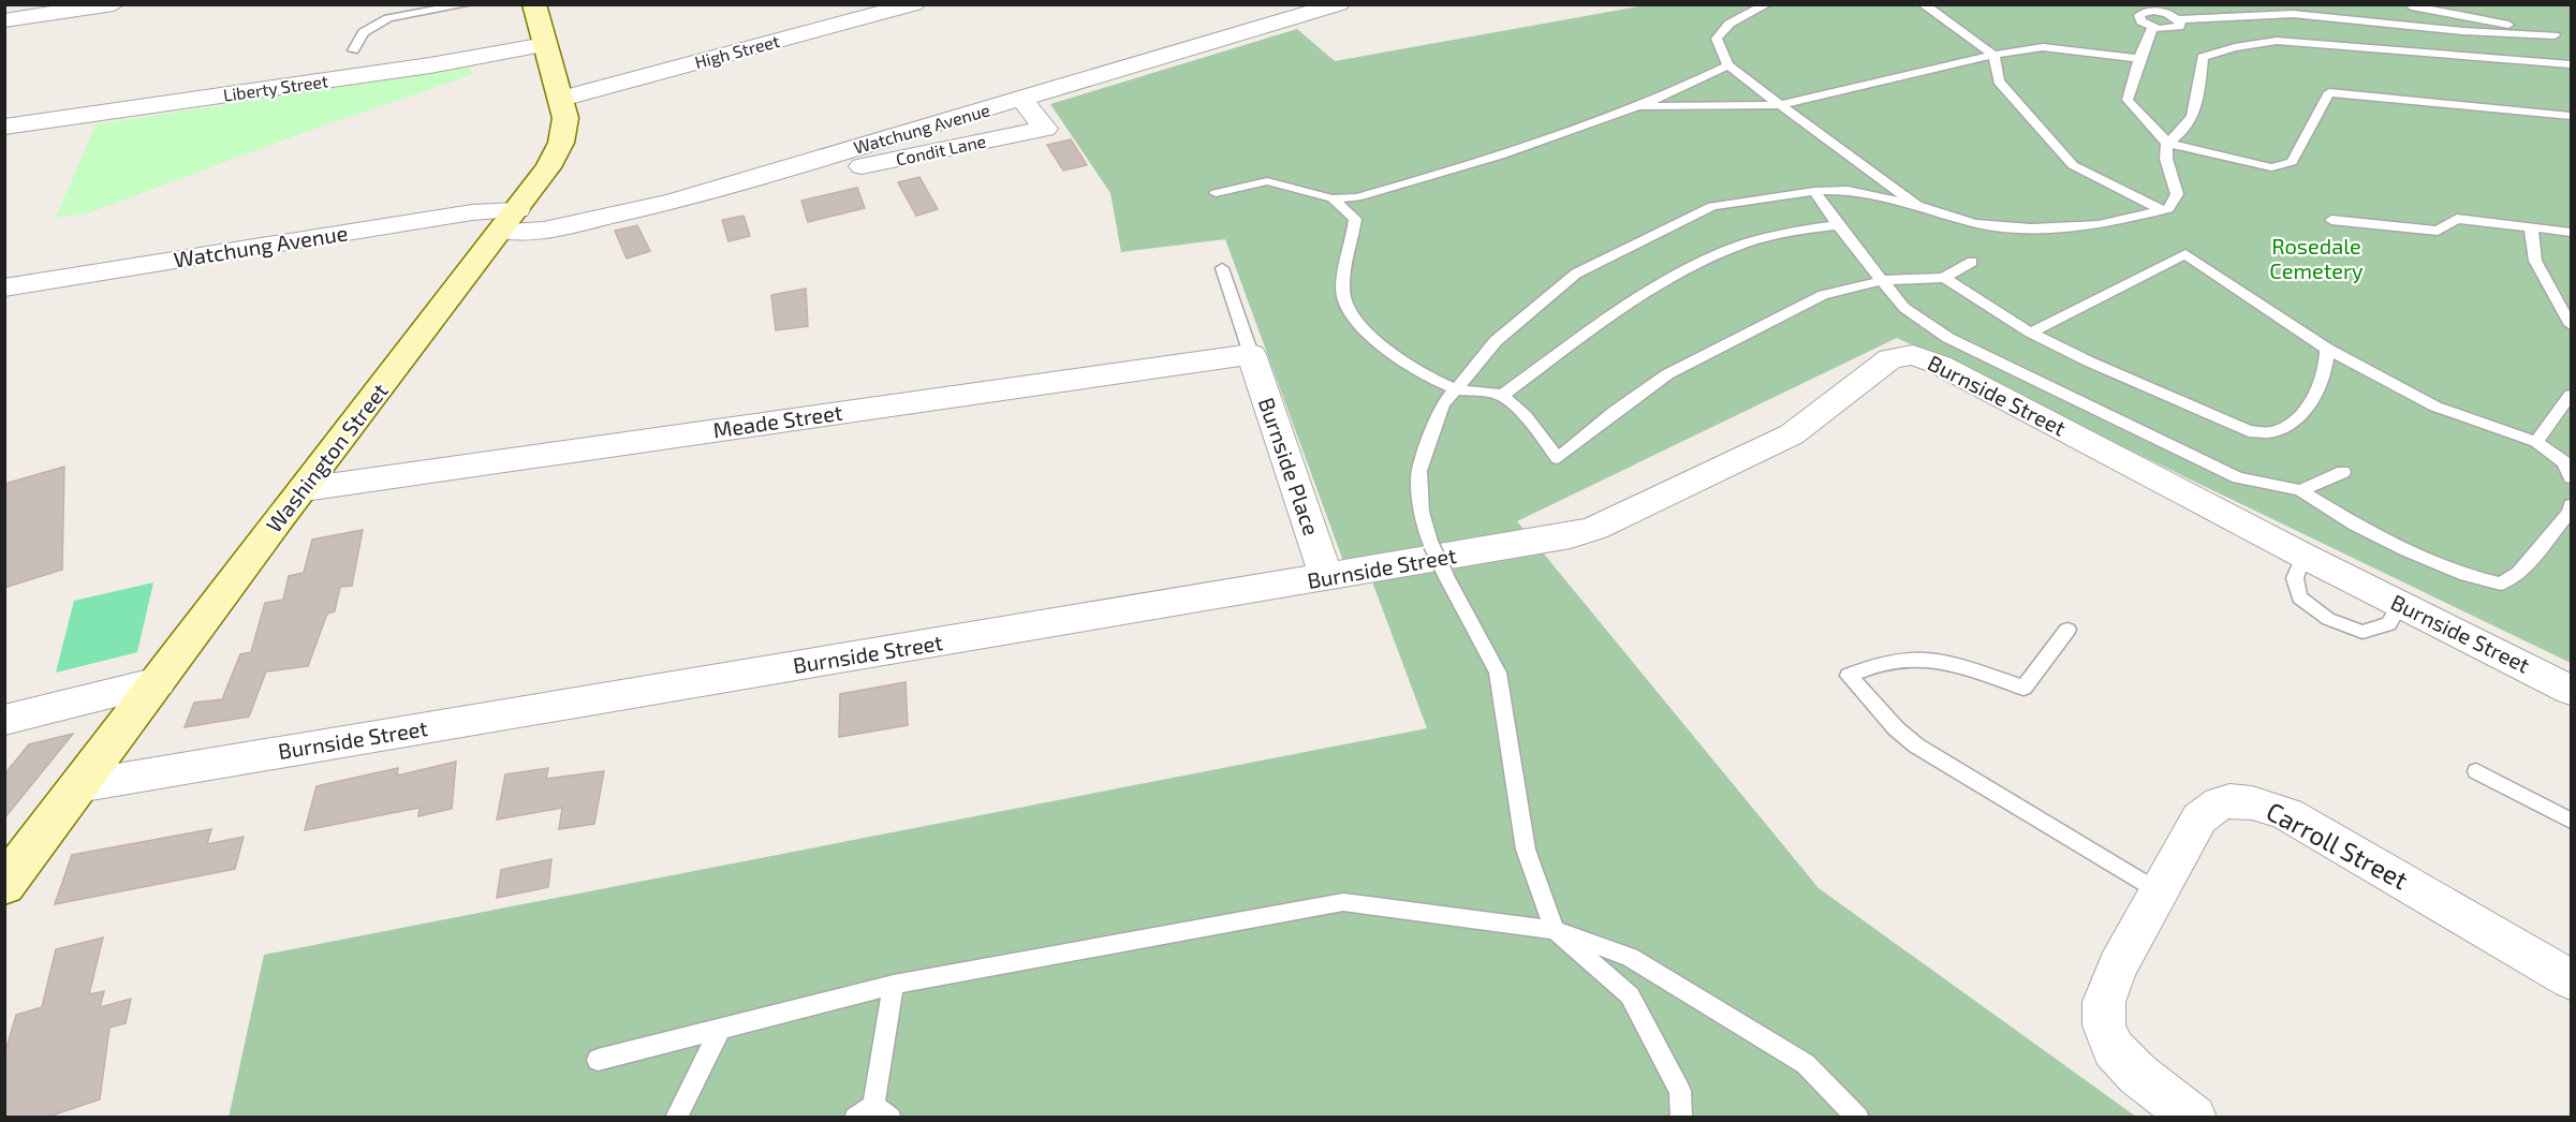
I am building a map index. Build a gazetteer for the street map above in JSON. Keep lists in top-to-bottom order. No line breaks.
{"streets":{"main road":["Washington Street"],"street":["High Street","Liberty Street","Watchung Avenue","Condit Lane","Burnside Street","Meade Street","Burnside Place","Carroll Street"]},"crossings":[["High Street","Washington Street"],["Liberty Street","Washington Street"],["Watchung Avenue","Condit Lane"],["Watchung Avenue","Washington Street"],["Burnside Street","Washington Street"],["Burnside Street","Burnside Place"],["Meade Street","Washington Street"],["Meade Street","Burnside Place"]],"parks":["Rosedale Cemetery"]}
